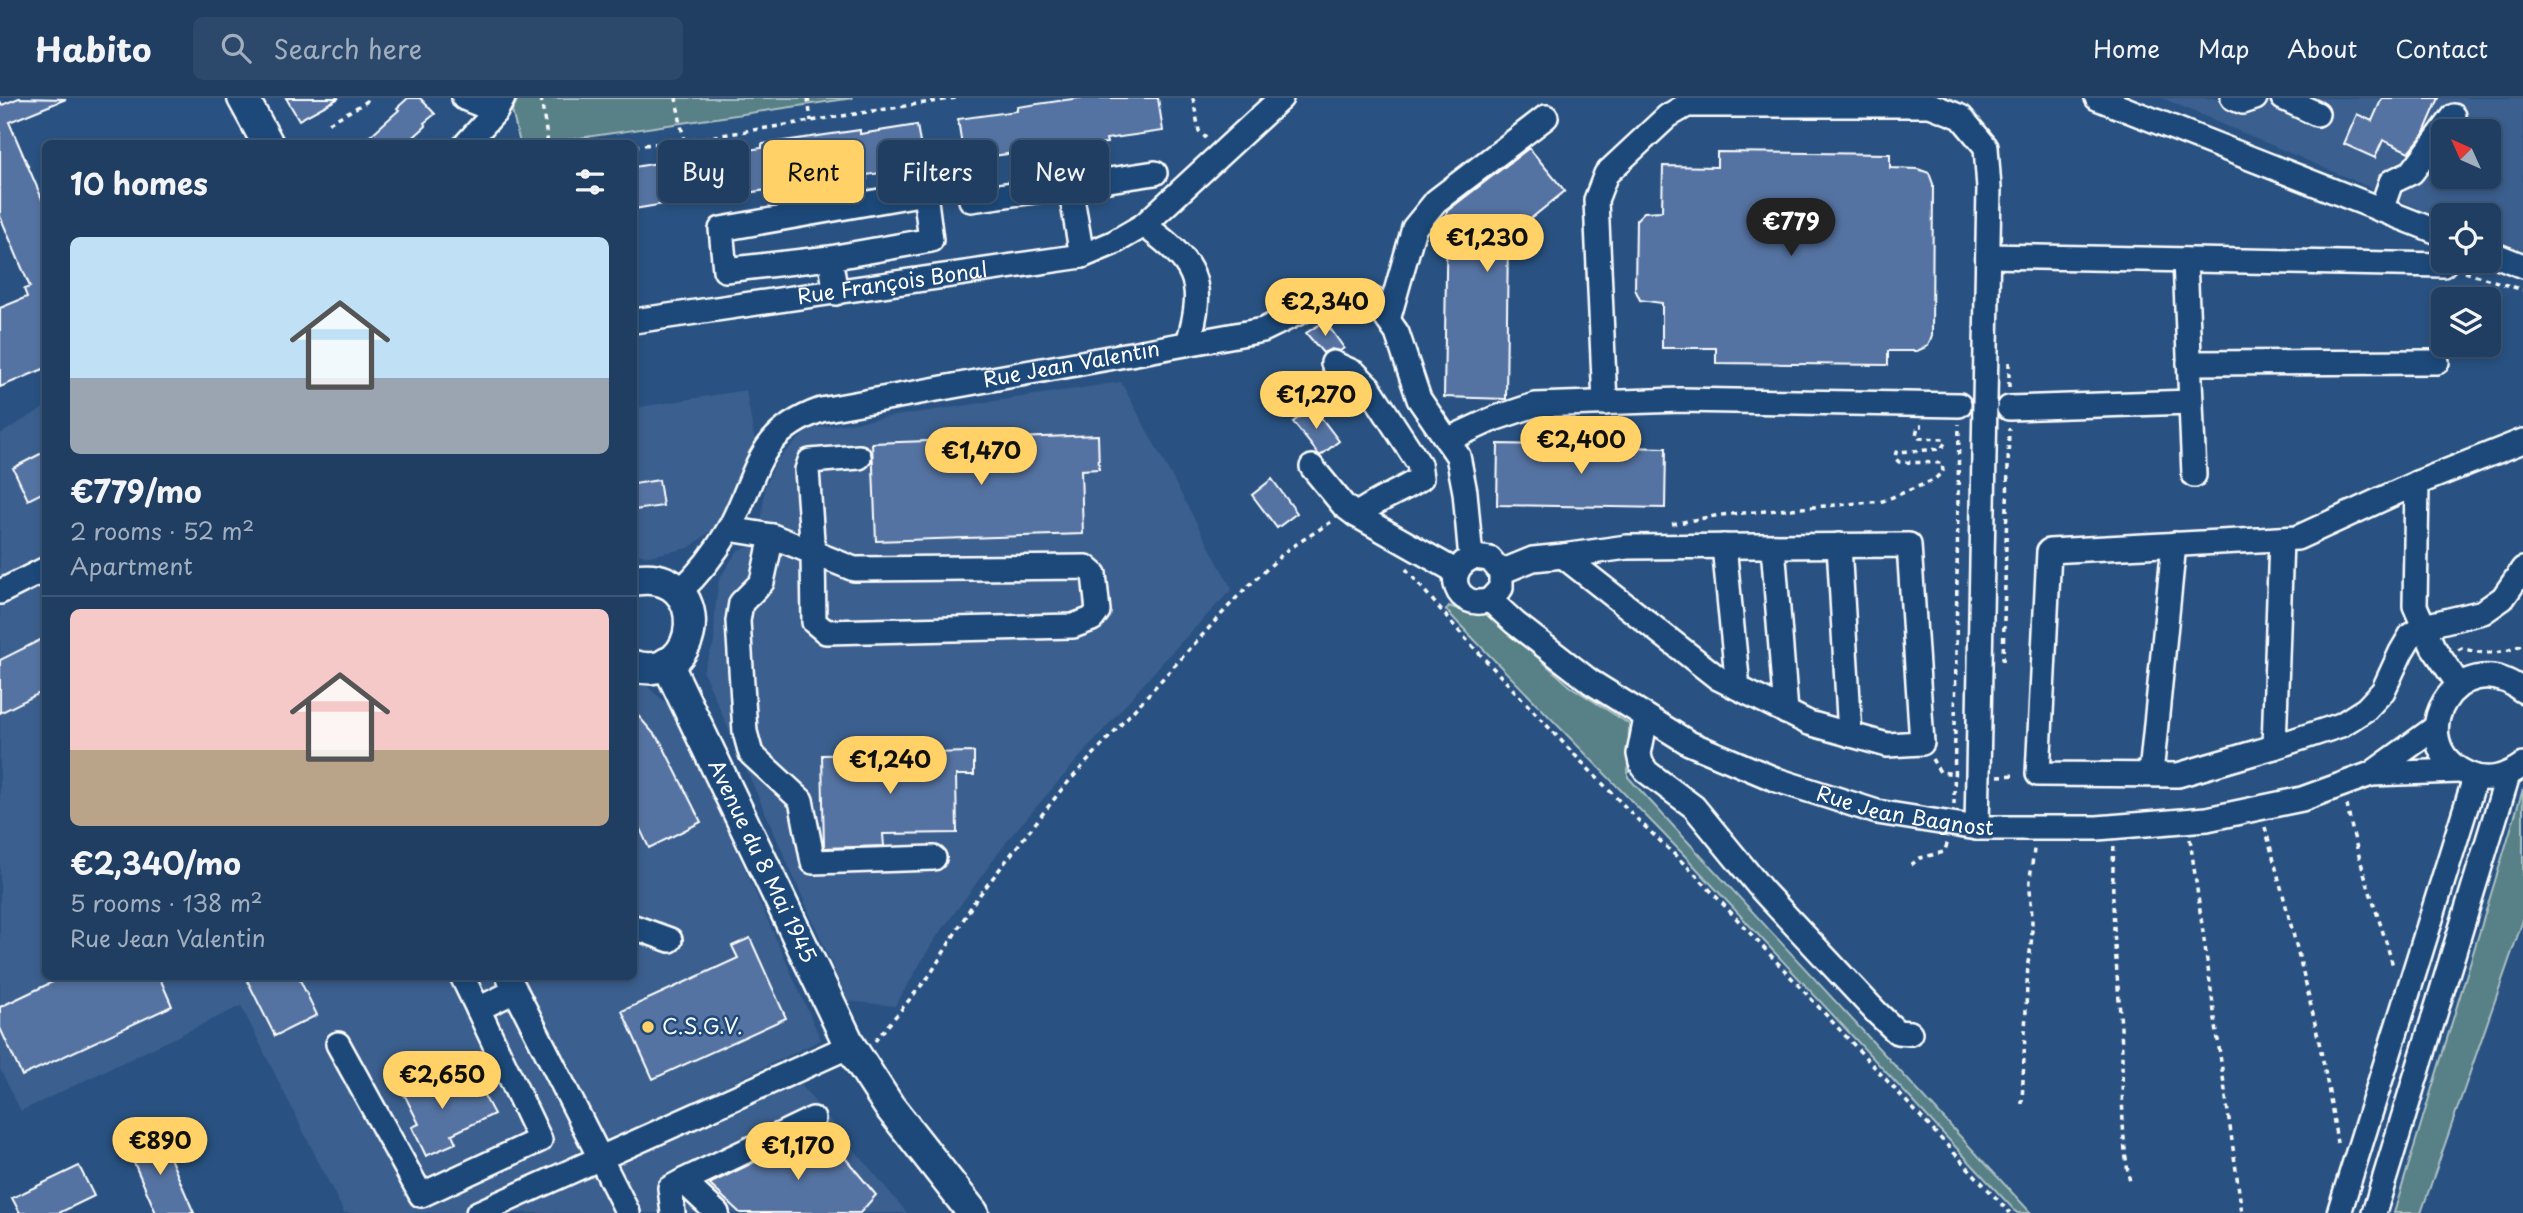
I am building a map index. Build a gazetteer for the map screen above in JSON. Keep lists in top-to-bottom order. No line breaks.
{"streets":{"main road":["Avenue du 8 Mai 1945"],"street":["Rue François Bonal","Rue Jean Valentin","Rue Jean Bagnost"]},"crossings":[["Rue Jean Valentin","Rue Jean Bagnost"]],"places":["C.S.G.V."],"north":"top left","page":{"header":"Habito","search":"Search here","nav":["Home","Map","About","Contact"],"chip":["Buy","Rent","Filters","New"],"heading":"10 homes","price":["€779","€1,230","€2,340","€1,270","€2,400","€1,470","€1,240","€2,650","€890","€1,170"],"list":[{"name":"€779/mo","note":"2 rooms · 52 m² · Apartment"},{"name":"€2,340/mo","note":"5 rooms · 138 m² · Rue Jean Valentin"}]}}
